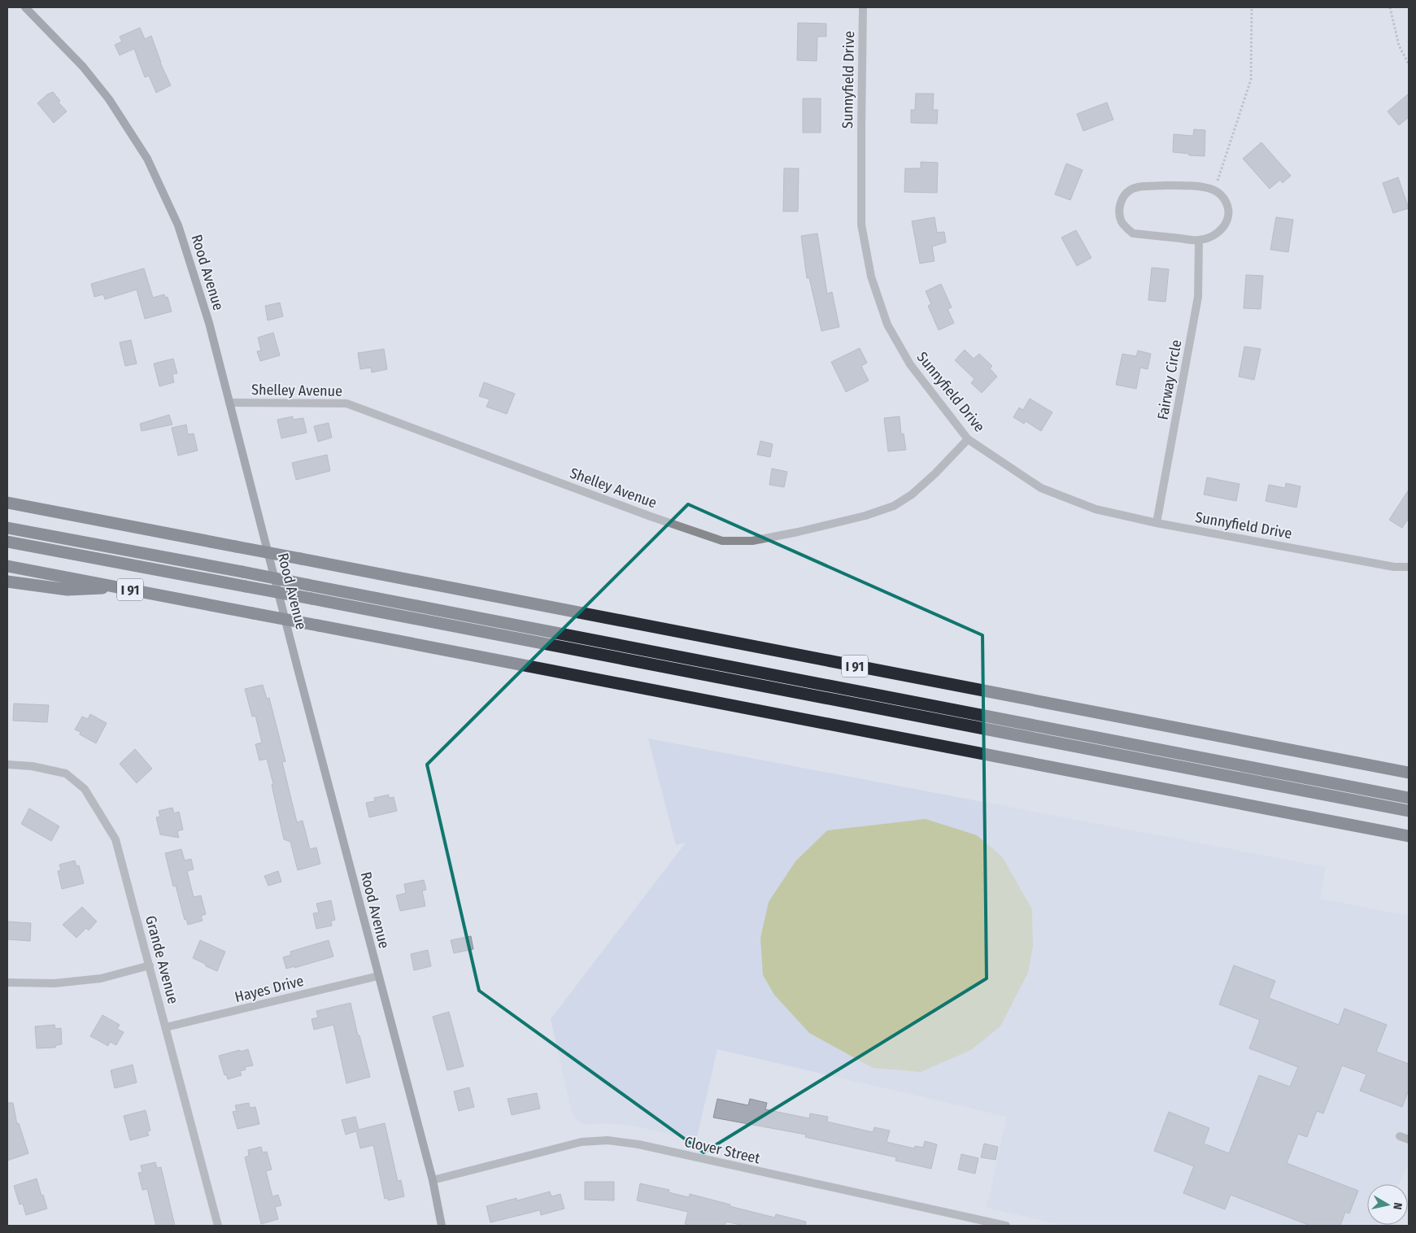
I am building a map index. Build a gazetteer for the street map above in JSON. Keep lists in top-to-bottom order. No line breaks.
{"streets":{"highway":["I 91"],"street":["Sunnyfield Drive","Rood Avenue","Fairway Circle","Shelley Avenue","Grande Avenue","Hayes Drive","Clover Street"]},"crossings":[["Sunnyfield Drive","Fairway Circle"],["Sunnyfield Drive","Shelley Avenue"],["Rood Avenue","Shelley Avenue"],["Rood Avenue","Hayes Drive"],["Rood Avenue","Clover Street"],["Grande Avenue","Hayes Drive"]],"north":"right"}
